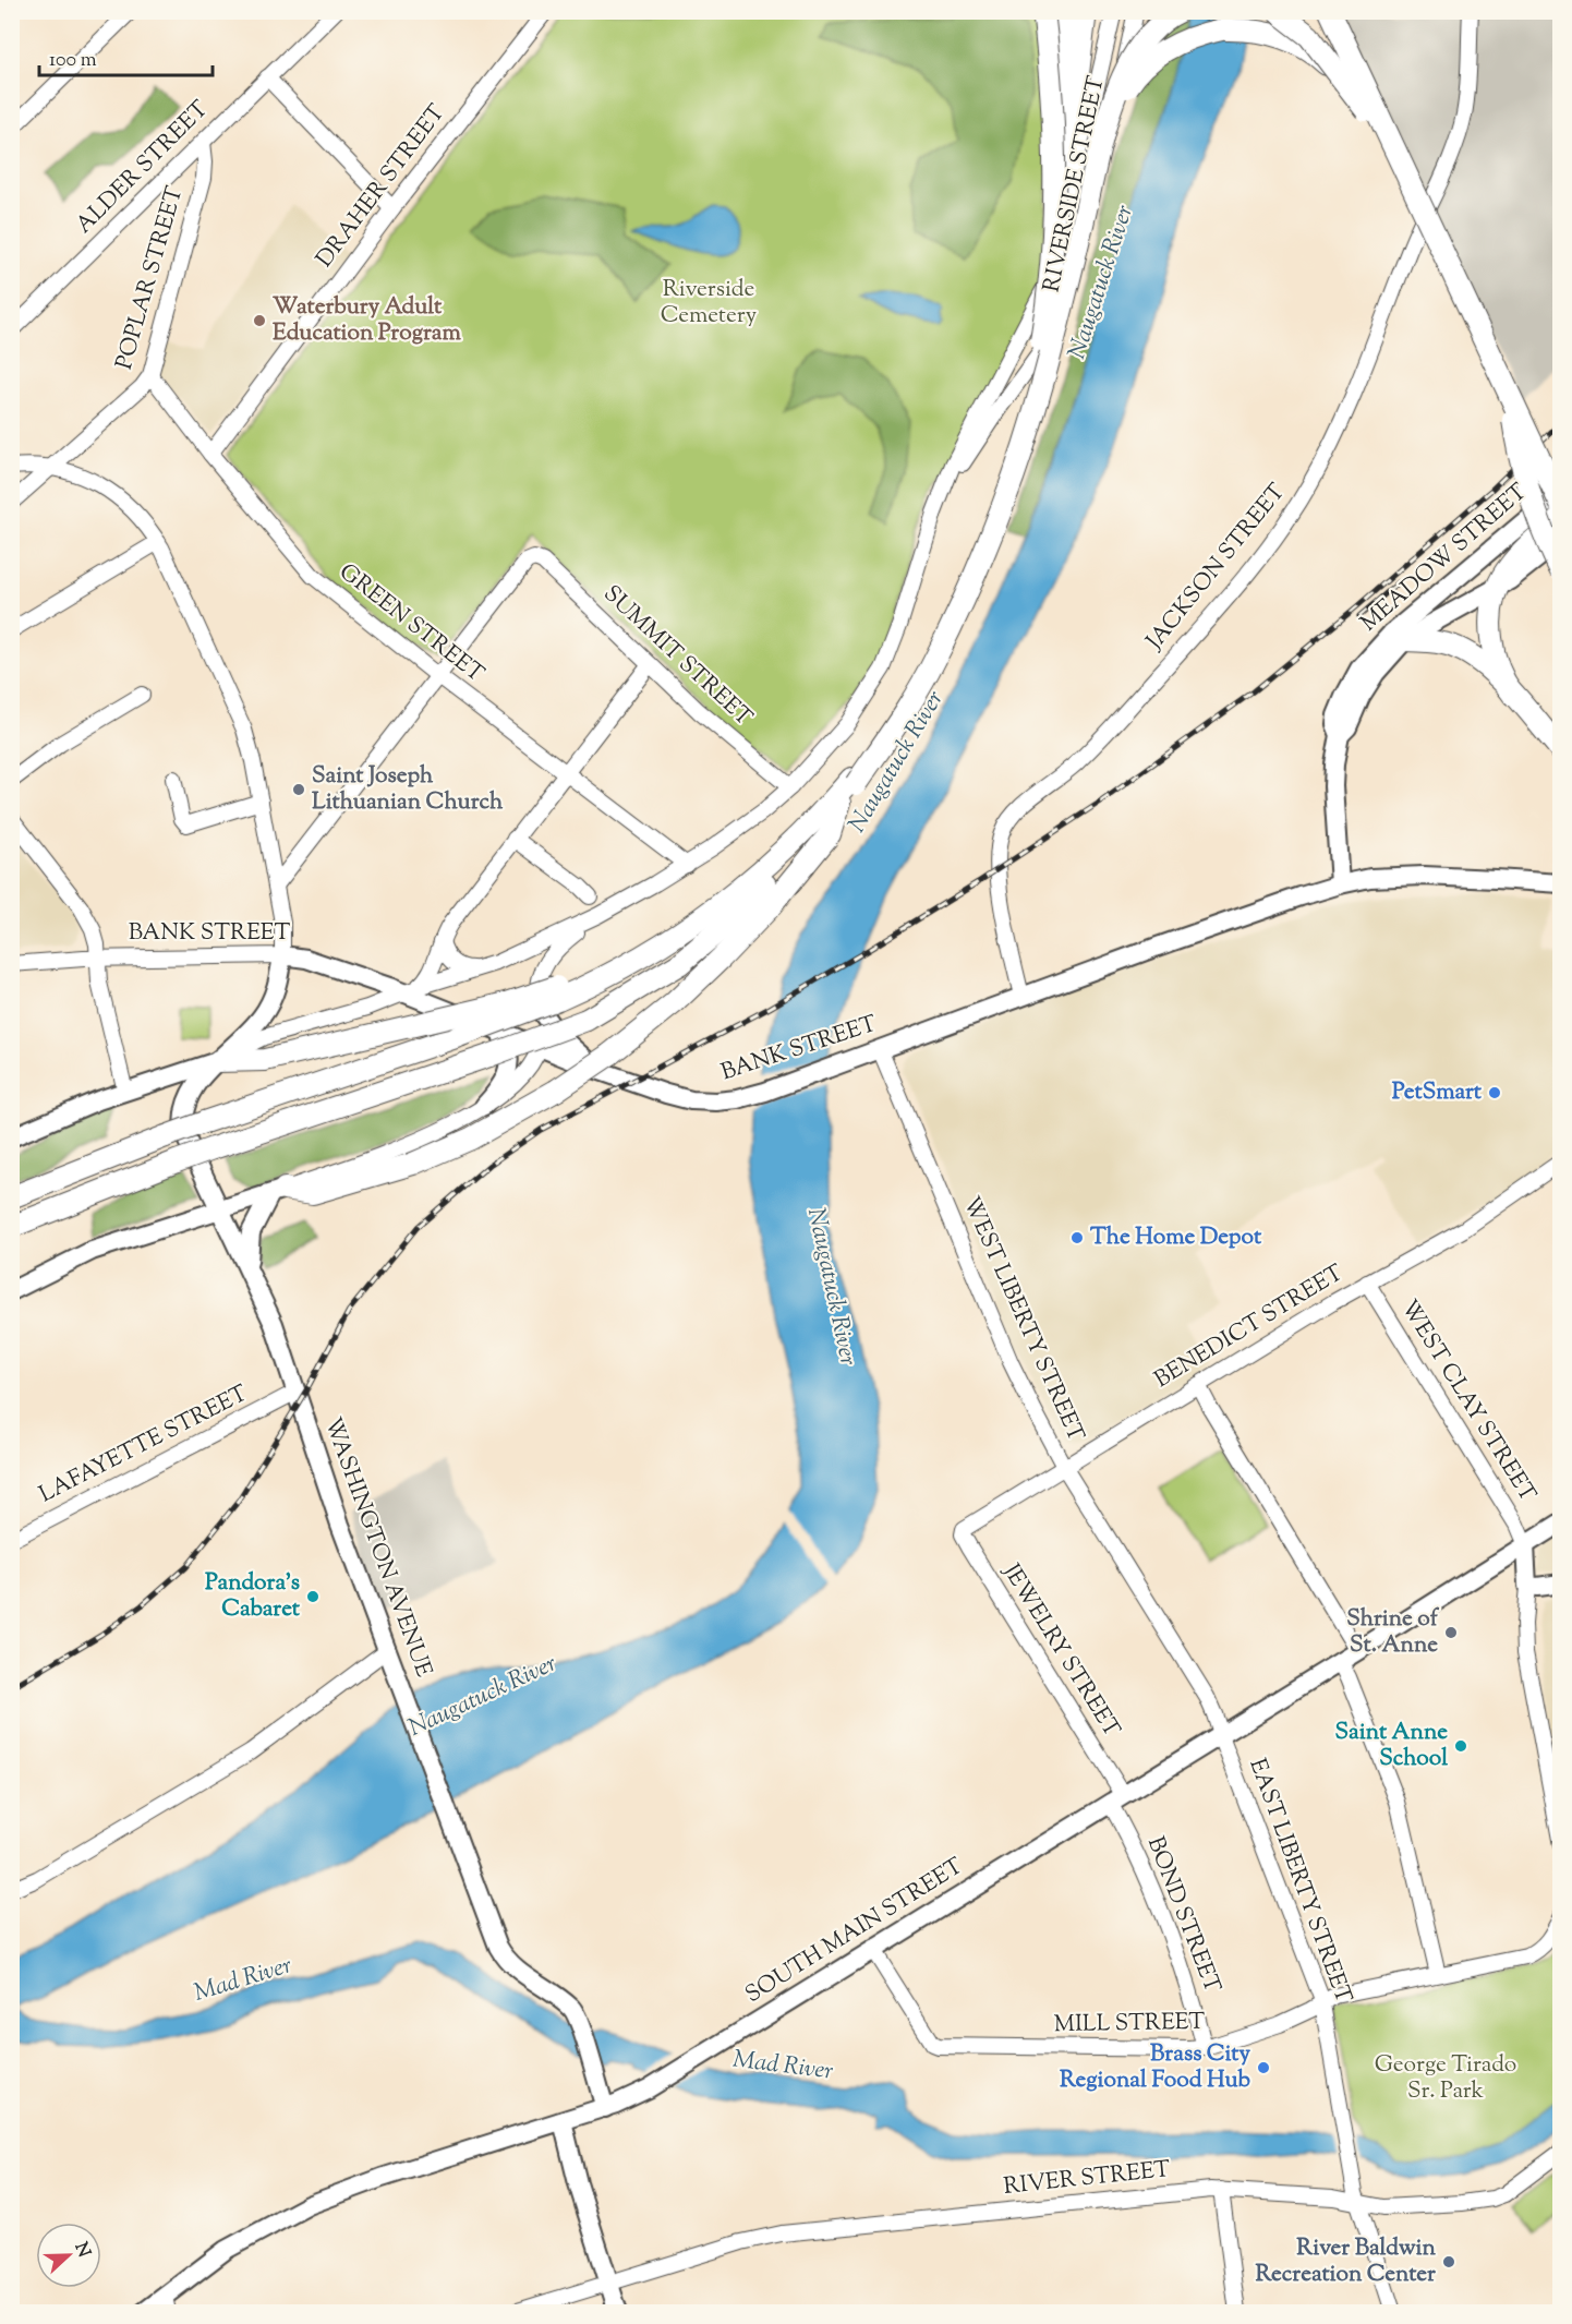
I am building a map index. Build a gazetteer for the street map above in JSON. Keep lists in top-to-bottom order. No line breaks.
{"streets":{"main road":["MEADOW STREET","BANK STREET","WASHINGTON AVENUE","SOUTH MAIN STREET"],"street":["ALDER STREET","RIVERSIDE STREET","DRAHER STREET","POPLAR STREET","JACKSON STREET","GREEN STREET","SUMMIT STREET","WEST LIBERTY STREET","BENEDICT STREET","WEST CLAY STREET","LAFAYETTE STREET","JEWELRY STREET","EAST LIBERTY STREET","BOND STREET","MILL STREET","RIVER STREET"]},"crossings":[["ALDER STREET","POPLAR STREET"],["RIVERSIDE STREET","GREEN STREET"],["RIVERSIDE STREET","SUMMIT STREET"],["RIVERSIDE STREET","BANK STREET"],["RIVERSIDE STREET","WASHINGTON AVENUE"],["DRAHER STREET","GREEN STREET"],["POPLAR STREET","GREEN STREET"],["MEADOW STREET","BANK STREET"],["JACKSON STREET","BANK STREET"],["GREEN STREET","SUMMIT STREET"],["BANK STREET","WEST LIBERTY STREET"],["BANK STREET","WASHINGTON AVENUE"],["WEST LIBERTY STREET","BENEDICT STREET"],["WEST LIBERTY STREET","EAST LIBERTY STREET"],["WEST LIBERTY STREET","SOUTH MAIN STREET"],["BENEDICT STREET","WEST CLAY STREET"],["BENEDICT STREET","JEWELRY STREET"],["WEST CLAY STREET","SOUTH MAIN STREET"],["LAFAYETTE STREET","WASHINGTON AVENUE"],["WASHINGTON AVENUE","SOUTH MAIN STREET"],["JEWELRY STREET","BOND STREET"],["JEWELRY STREET","SOUTH MAIN STREET"],["EAST LIBERTY STREET","SOUTH MAIN STREET"],["EAST LIBERTY STREET","MILL STREET"],["EAST LIBERTY STREET","RIVER STREET"],["BOND STREET","SOUTH MAIN STREET"],["BOND STREET","MILL STREET"],["SOUTH MAIN STREET","MILL STREET"]],"water":["Naugatuck River","Mad River"],"parks":["Riverside Cemetery","George Tirado Sr. Park"],"places":["Waterbury Adult Education Program","Saint Joseph Lithuanian Church","PetSmart","The Home Depot","Pandora's Cabaret","Shrine of St. Anne","Saint Anne School","Brass City Regional Food Hub","River Baldwin Recreation Center"],"scale_bar":"100 m","north":"right"}
